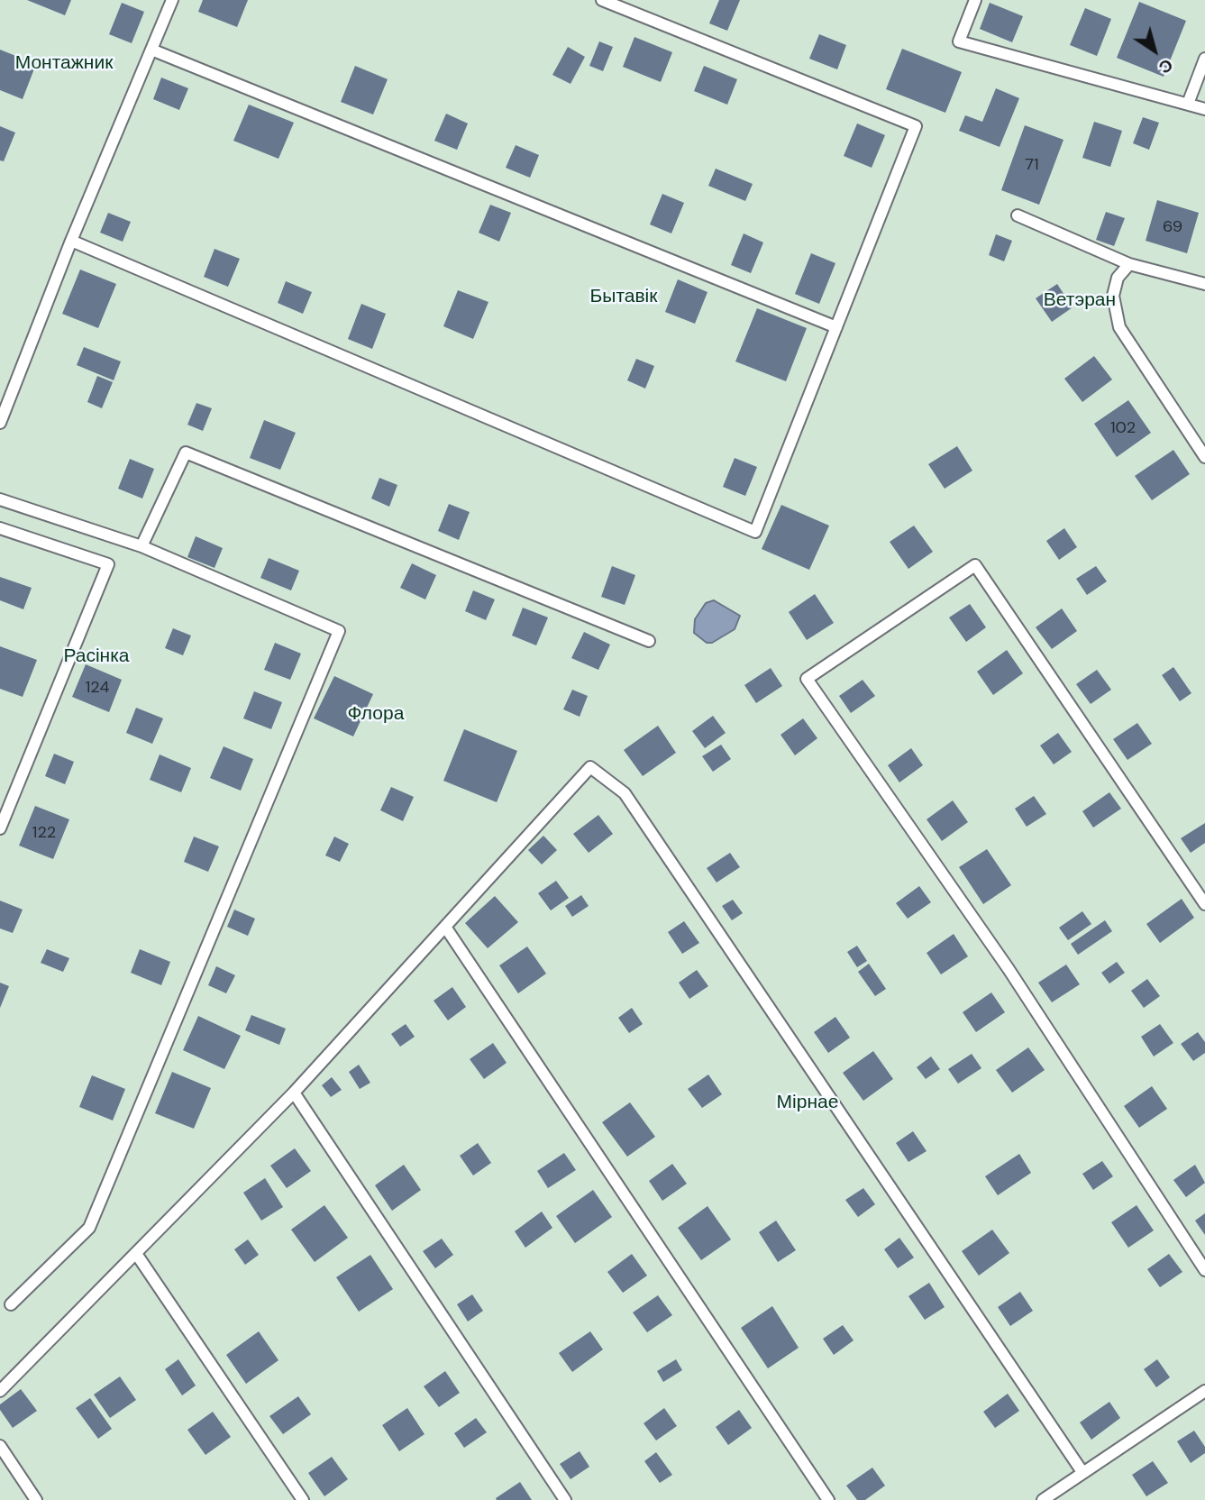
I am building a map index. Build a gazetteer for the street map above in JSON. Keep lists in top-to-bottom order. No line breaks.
{"parks":["Монтажник","Бытавік","Ветэран","Расінка","Флора","Мірнае"],"house_numbers":["71","69","102","124","122"],"north":"bottom right"}
